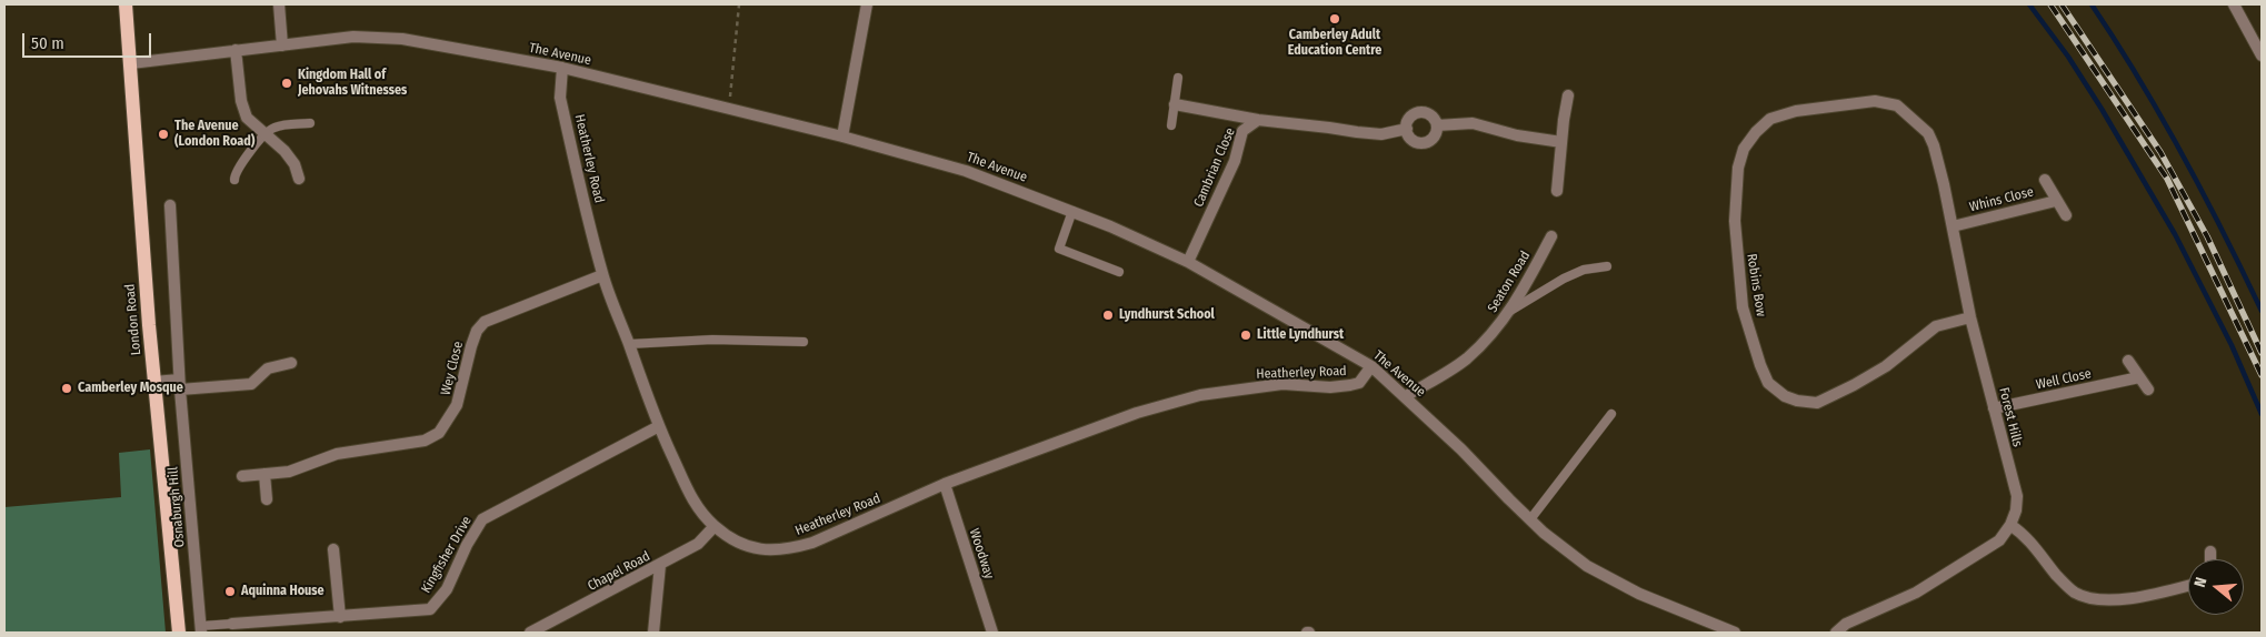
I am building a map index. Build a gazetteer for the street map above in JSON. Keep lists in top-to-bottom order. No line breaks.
{"streets":{"main road":["London Road"],"street":["The Avenue","Heatherley Road","Cambrian Close","Whins Close","Seaton Road","Robins Bow","Wey Close","Well Close","Forest Hills","Osnaburgh Hill","Woodway","Kingfisher Drive","Chapel Road"]},"crossings":[["The Avenue","Heatherley Road"],["The Avenue","Cambrian Close"],["The Avenue","Seaton Road"],["The Avenue","London Road"],["Heatherley Road","Wey Close"],["Heatherley Road","Woodway"],["Heatherley Road","Kingfisher Drive"],["Heatherley Road","Chapel Road"],["Whins Close","Forest Hills"],["Robins Bow","Forest Hills"],["Well Close","Forest Hills"],["Osnaburgh Hill","Kingfisher Drive"]],"places":["Camberley Adult Education Centre","Kingdom Hall of Jehovahs Witnesses","The Avenue (London Road)","Lyndhurst School","Little Lyndhurst","Camberley Mosque","Aquinna House"],"scale_bar":"50 m","north":"left"}
